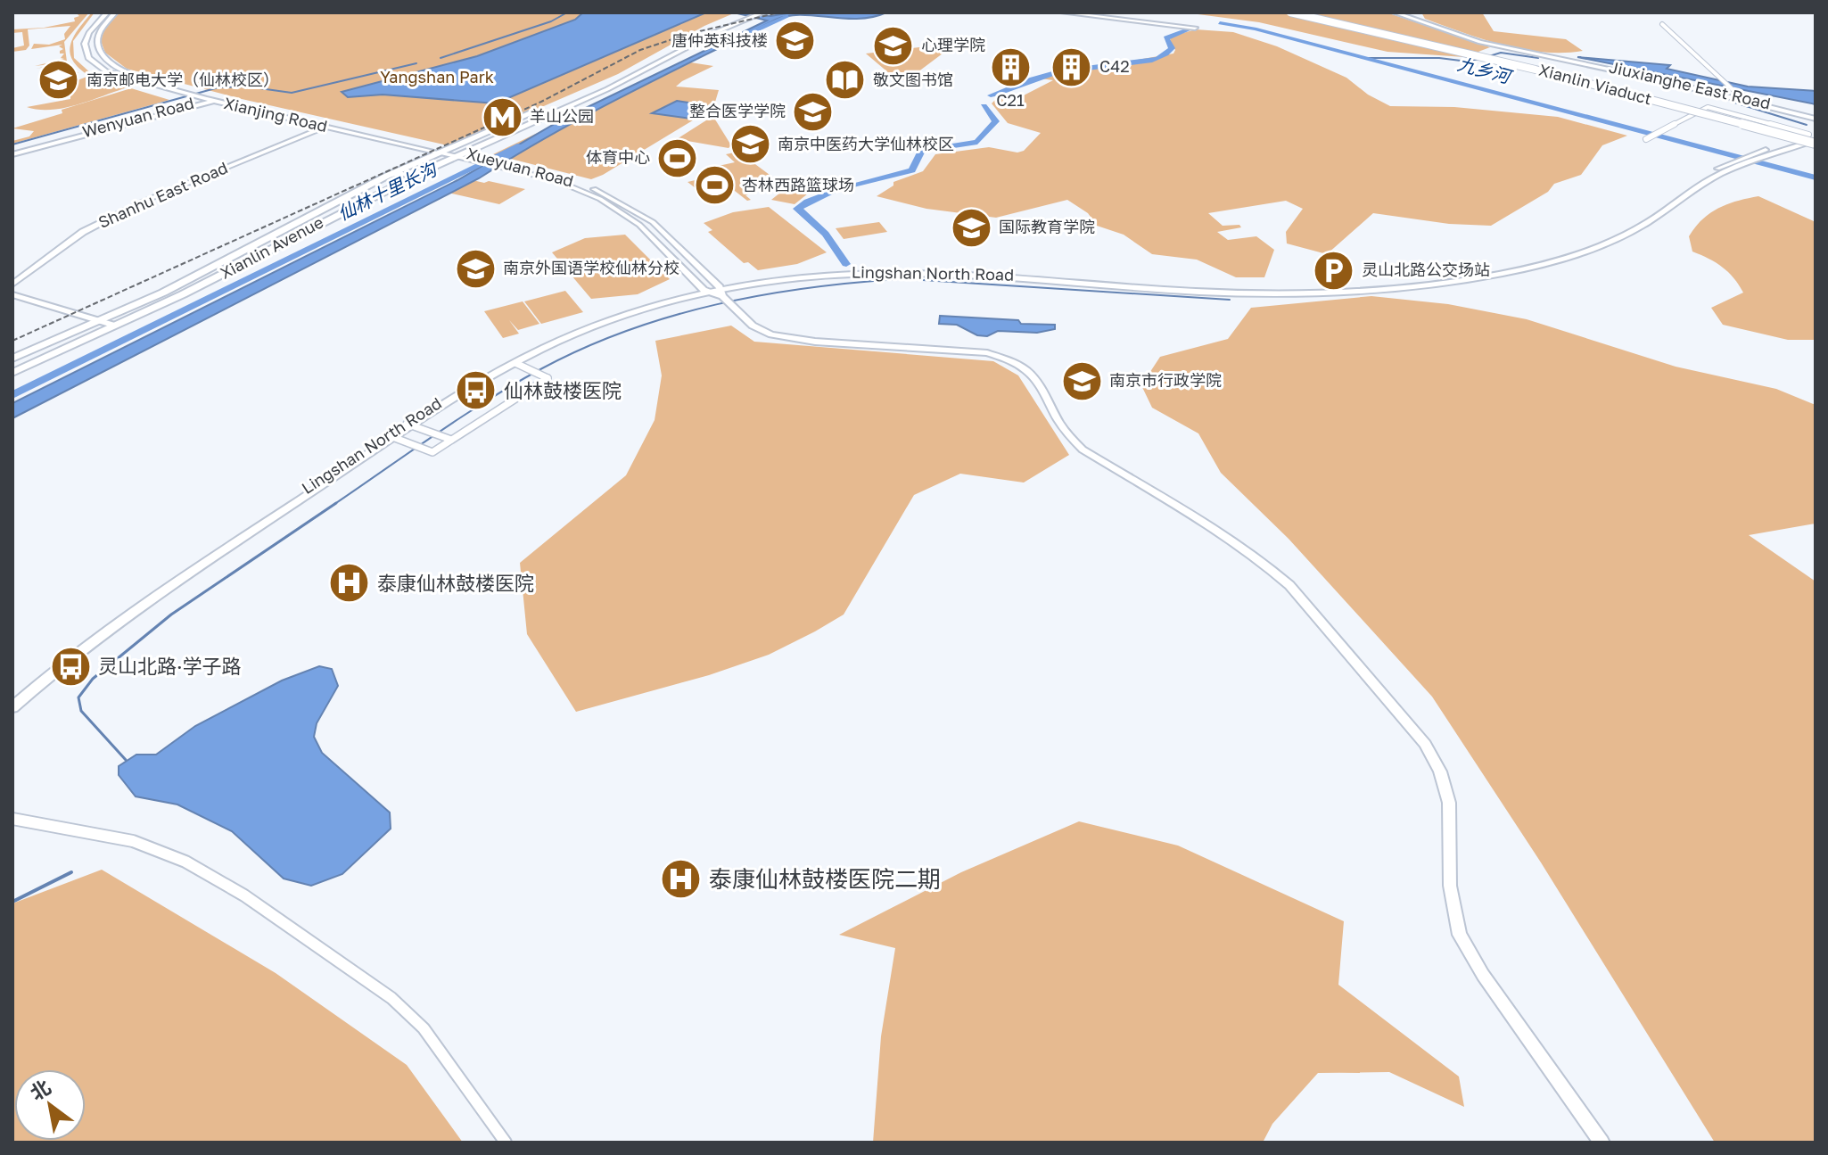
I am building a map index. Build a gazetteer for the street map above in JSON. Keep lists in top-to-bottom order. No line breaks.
{"streets":{"highway":["Xianlin Viaduct"],"main road":["Jiuxianghe East Road","Xianjing Road","Wenyuan Road","Xianlin Avenue","Lingshan North Road"],"street":["Xueyuan Road","Shanhu East Road"]},"crossings":[["Xianlin Viaduct","Lingshan North Road"],["Xianjing Road","Wenyuan Road"],["Xianjing Road","Shanhu East Road"],["Xianjing Road","Xianlin Avenue"],["Xueyuan Road","Xianlin Avenue"],["Xueyuan Road","Lingshan North Road"]],"water":["九乡河","仙林十里长沟"],"parks":["Yangshan Park"],"places":{"school or university":["唐仲英科技楼","心理学院","南京邮电大学（仙林校区）","整合医学学院","南京中医药大学仙林校区","国际教育学院","南京外国语学校仙林分校","南京市行政学院"],"building":["C21","C42"],"library":["敬文图书馆"],"metro station":["羊山公园"],"sports":["体育中心","杏林西路篮球场"],"parking":["灵山北路公交场站"],"bus stop":["仙林鼓楼医院","灵山北路·学子路"],"hospital":["泰康仙林鼓楼医院","泰康仙林鼓楼医院二期"]},"north":"top left"}
